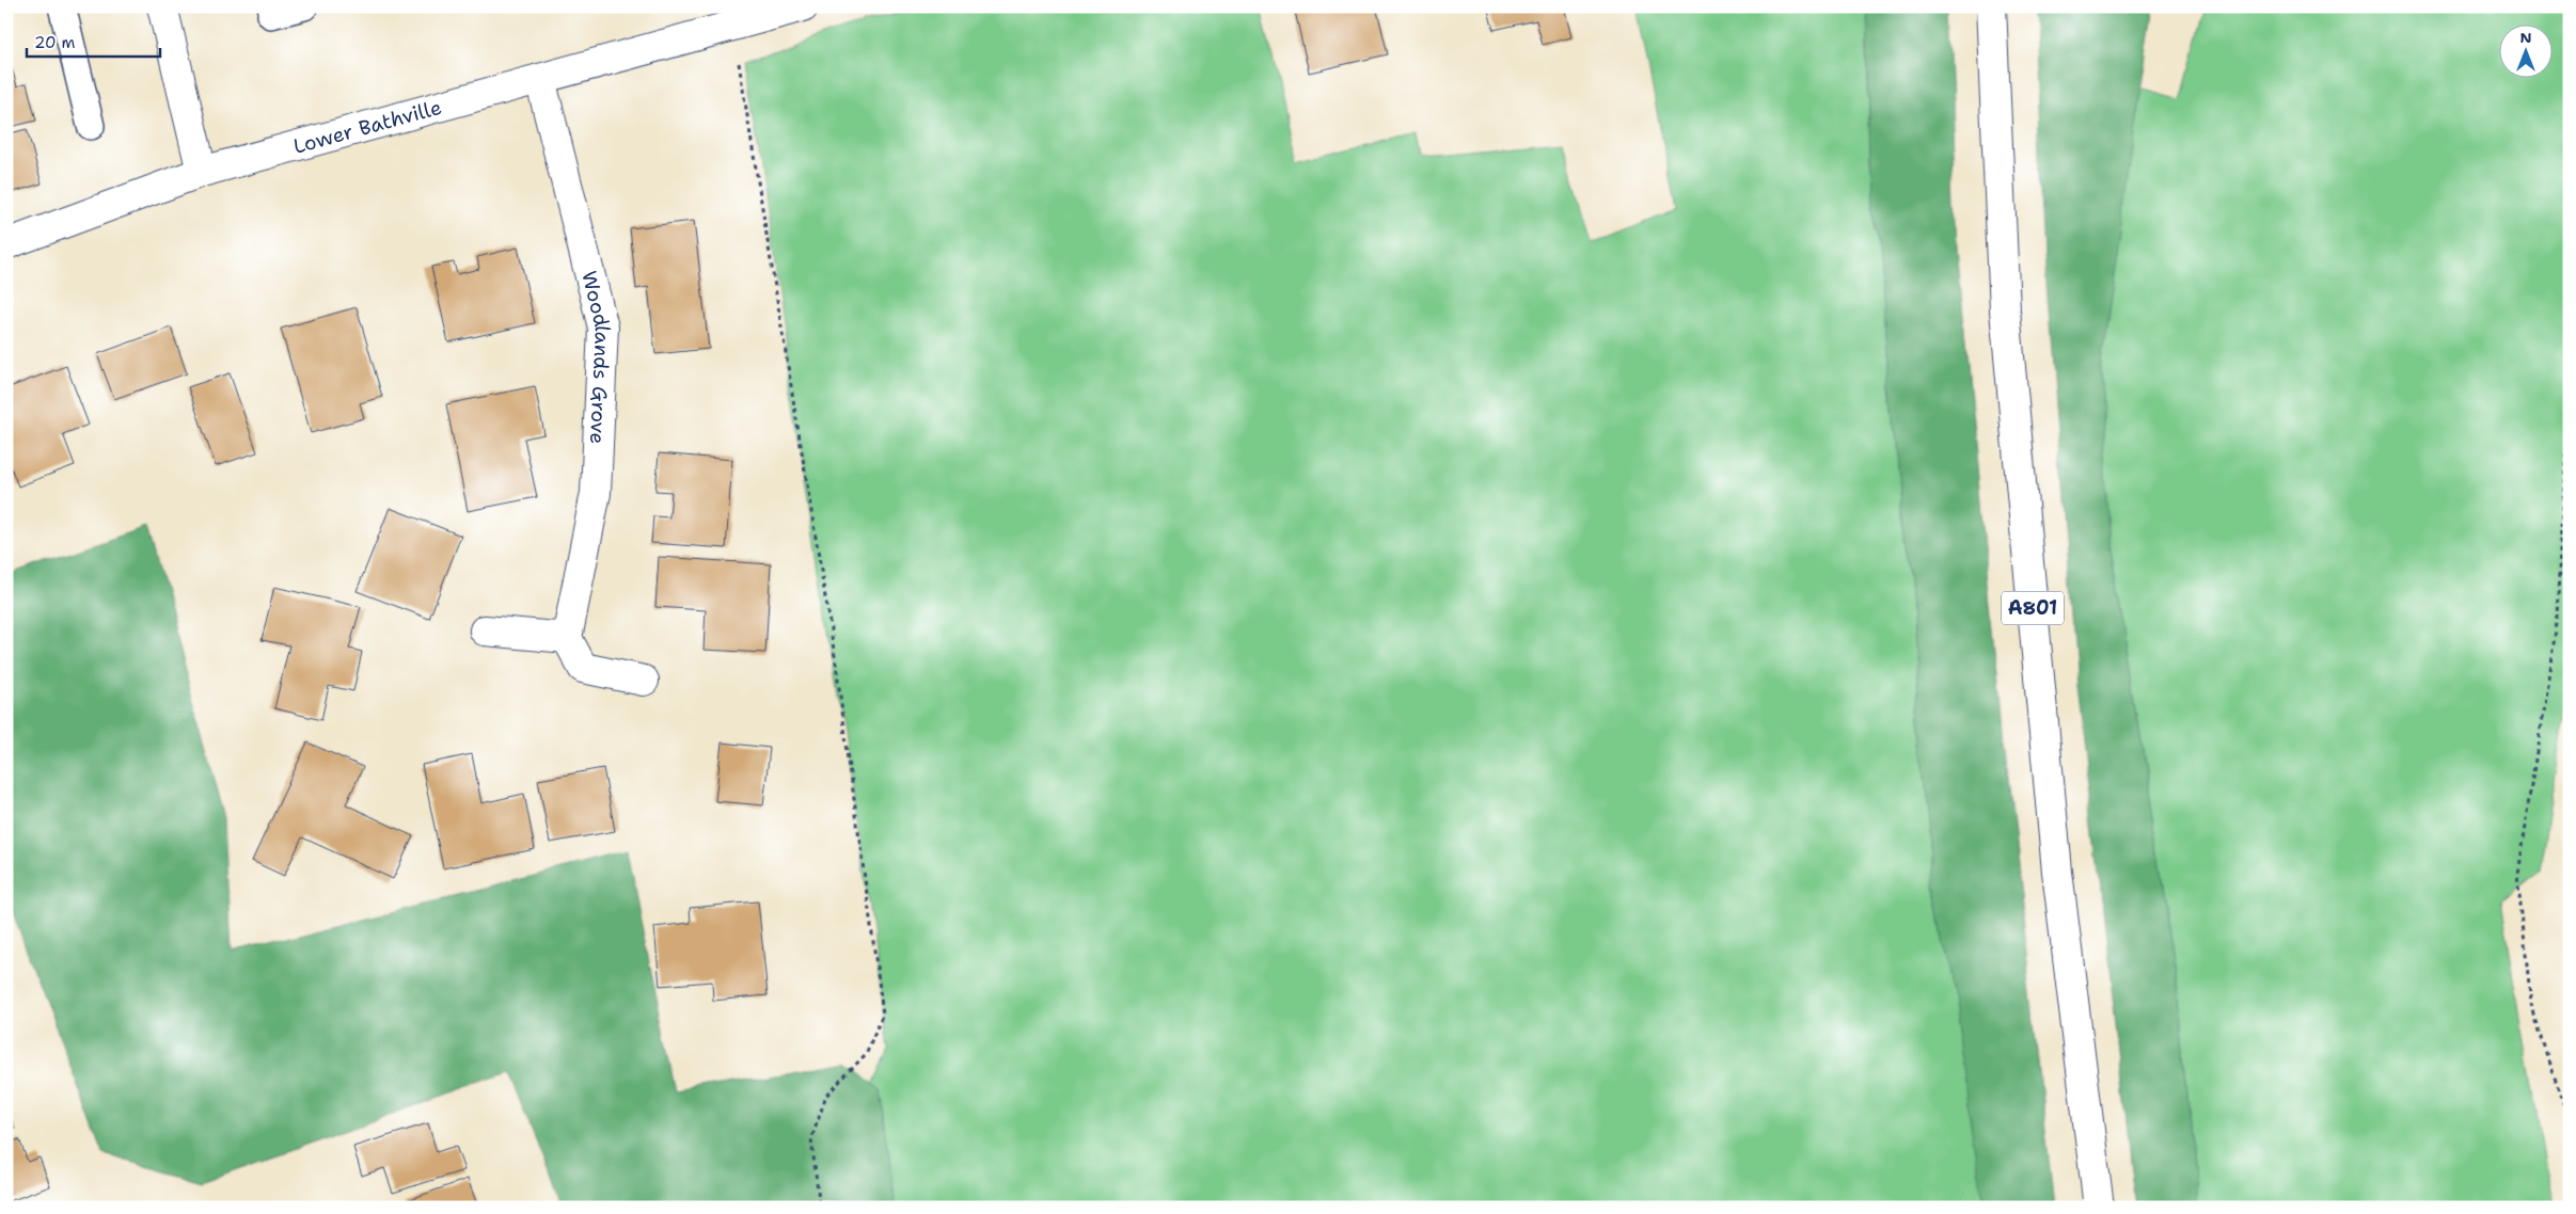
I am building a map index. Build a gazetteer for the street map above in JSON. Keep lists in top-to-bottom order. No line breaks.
{"streets":{"main road":["Lower Bathville","Woodlands Grove","A801"]},"crossings":[["Lower Bathville","Woodlands Grove"]],"scale_bar":"20 m","north":"top"}
